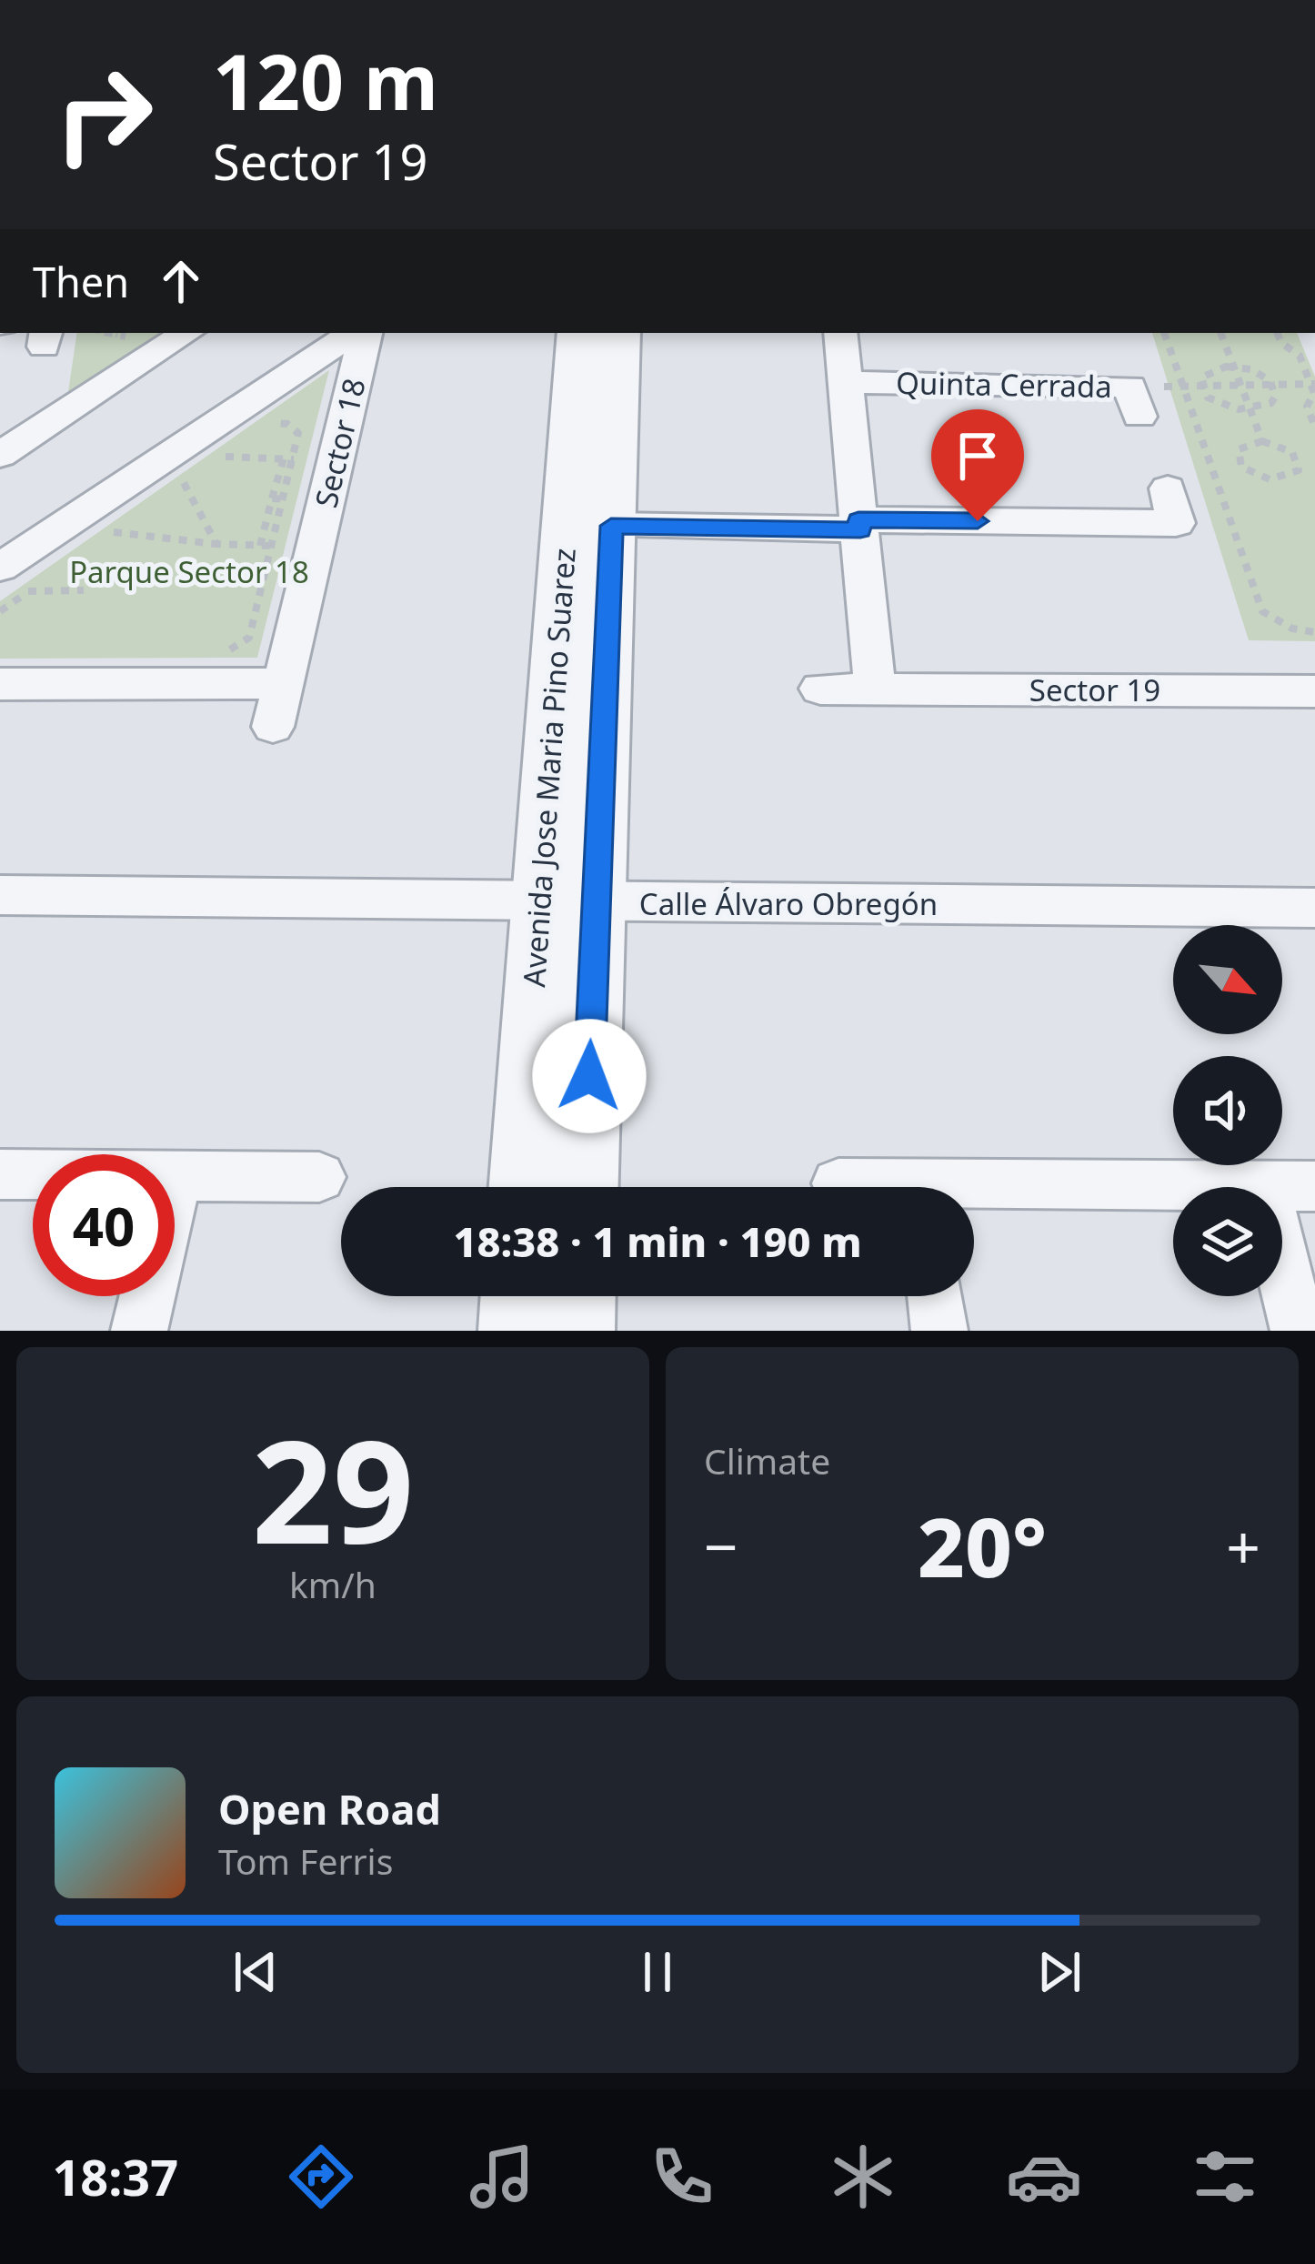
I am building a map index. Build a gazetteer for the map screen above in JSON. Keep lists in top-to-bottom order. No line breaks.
{"streets":{"street":["Quinta Cerrada","Sector 18","Sector 19","Avenida Jose Maria Pino Suarez","Calle Álvaro Obregón"]},"crossings":[["Avenida Jose Maria Pino Suarez","Calle Álvaro Obregón"]],"parks":["Parque Sector 18"],"north":"bottom right","page":{"turn":["120 m","Sector 19"],"then":"Then","limit":"40","trip":"18:38 · 1 min · 190 m","tile":[["29","km/h"],"Climate"],"heat":["−","20°","+"],"song":["Open Road","Tom Ferris"],"tabs":"18:37"}}
